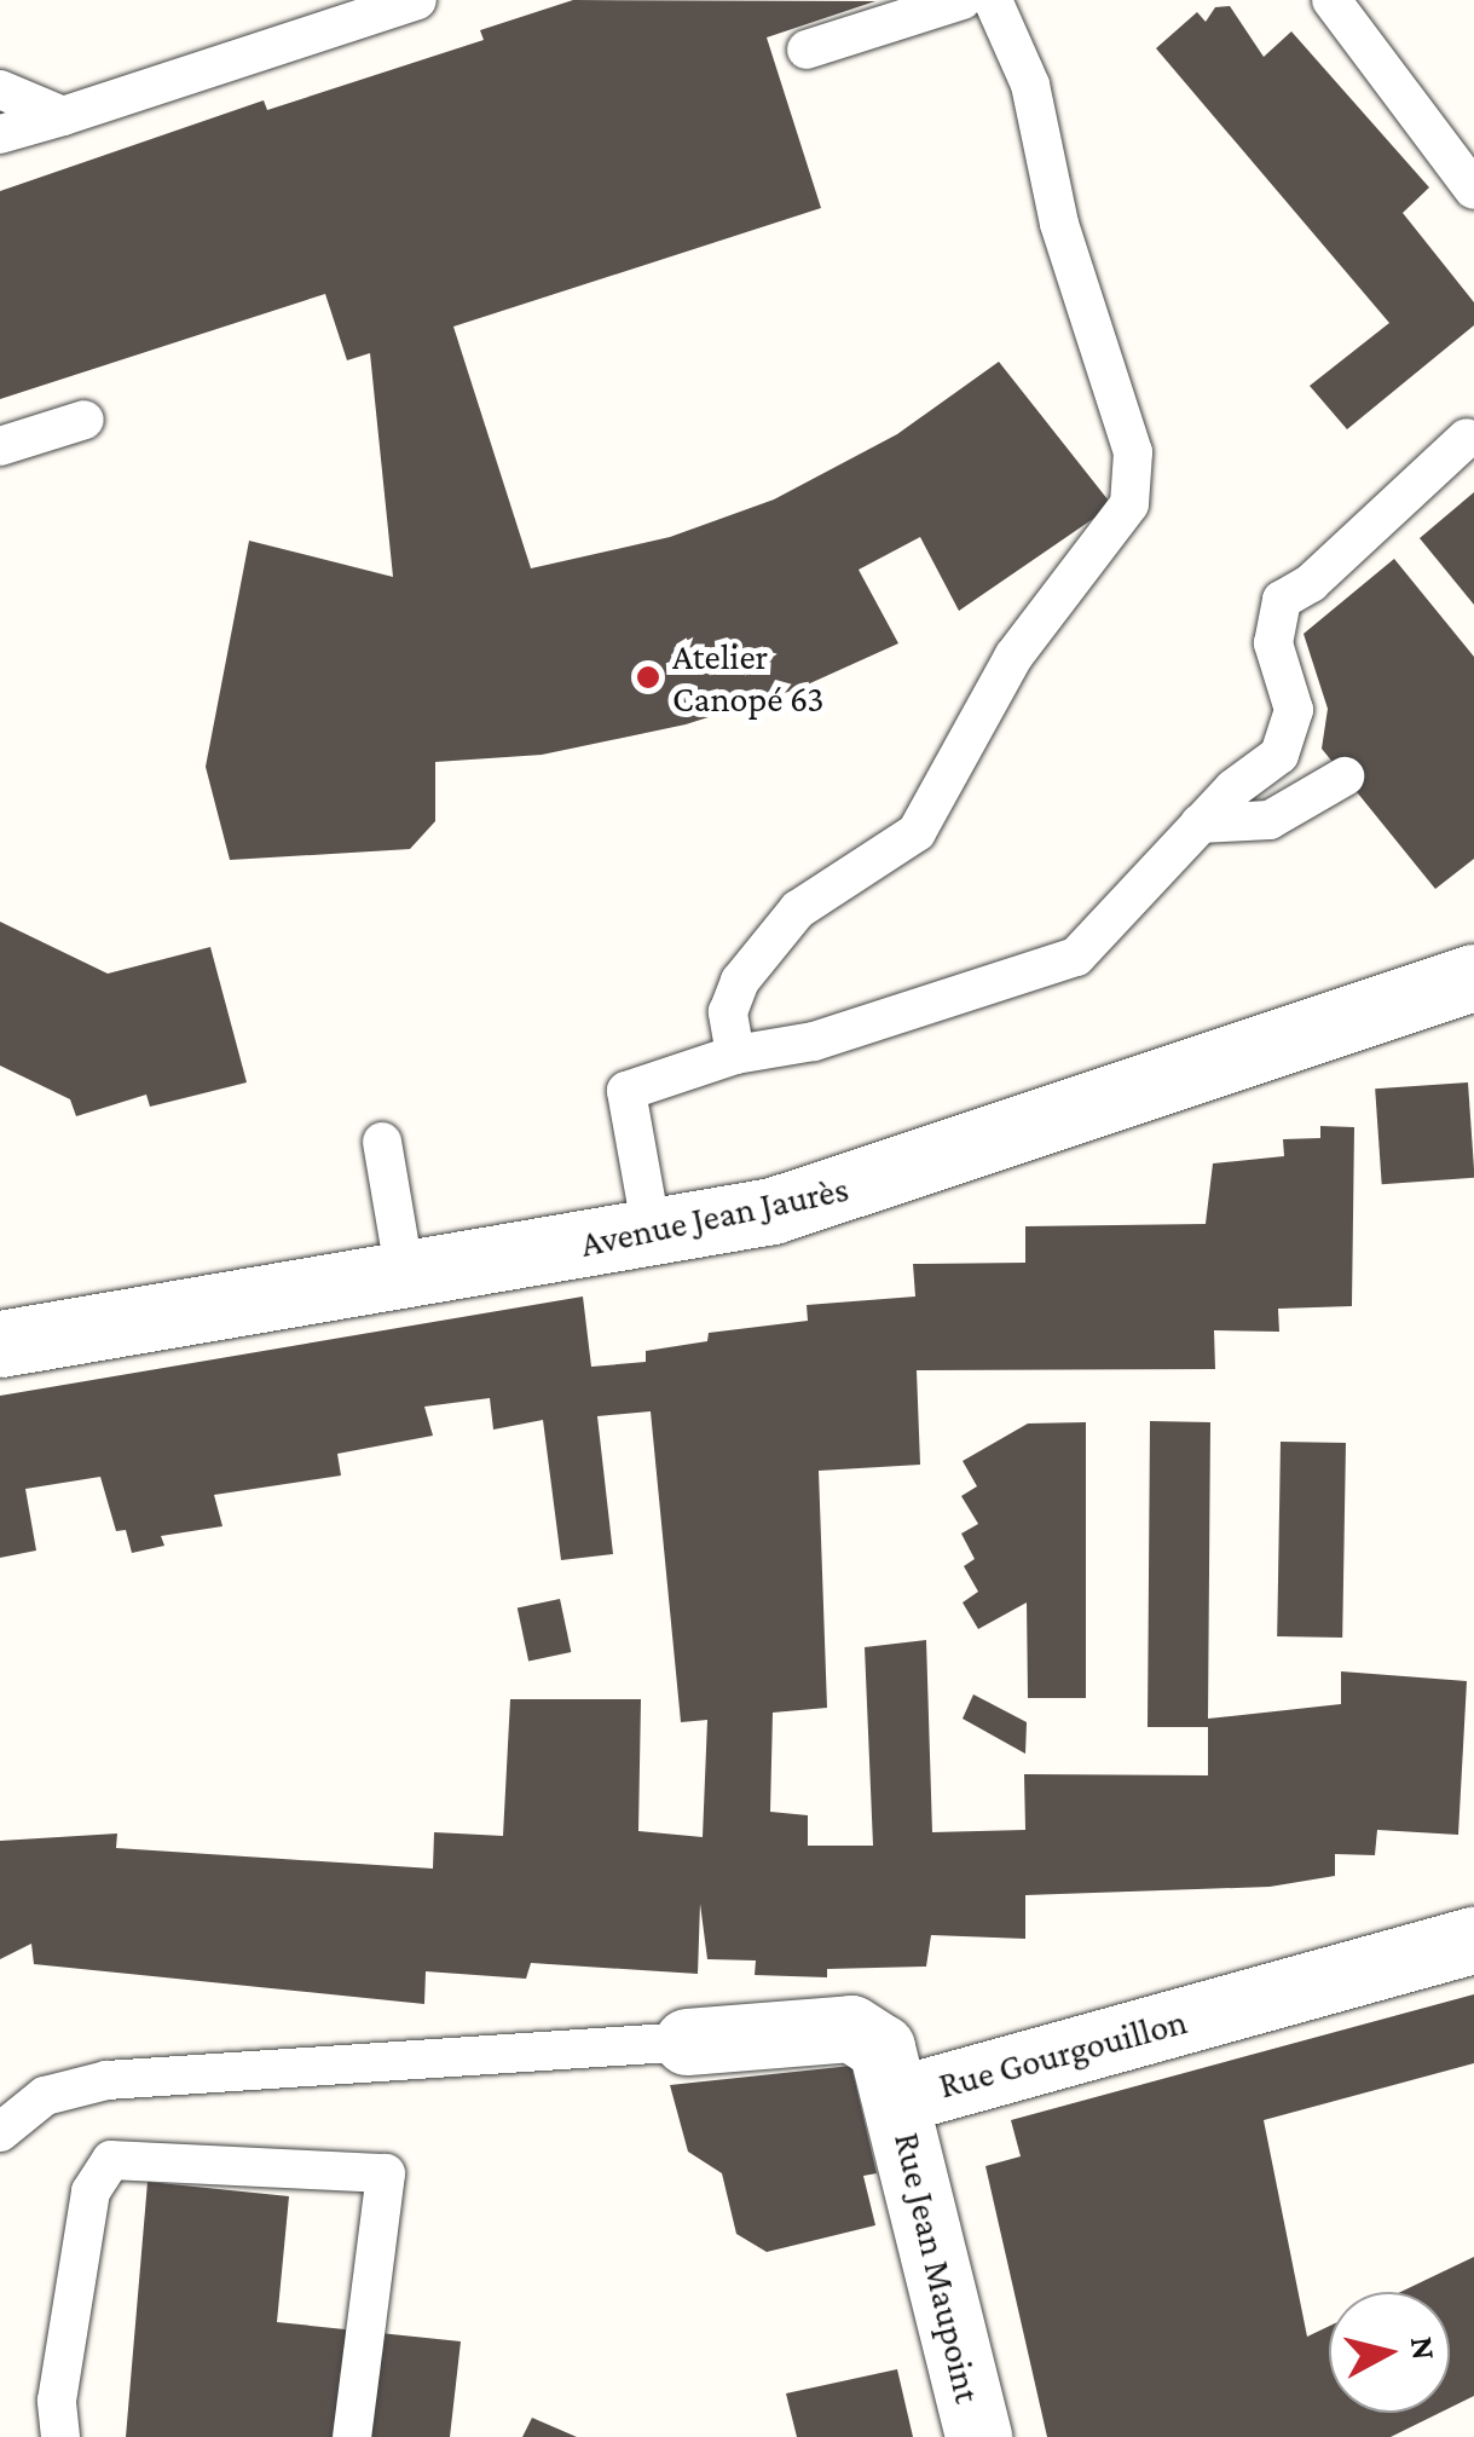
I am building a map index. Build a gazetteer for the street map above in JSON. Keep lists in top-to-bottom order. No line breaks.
{"streets":{"street":["Avenue Jean Jaurès","Rue Gourgouillon","Rue Jean Maupoint"]},"crossings":[["Rue Gourgouillon","Rue Jean Maupoint"]],"places":["Atelier Canopé 63"],"north":"right"}
